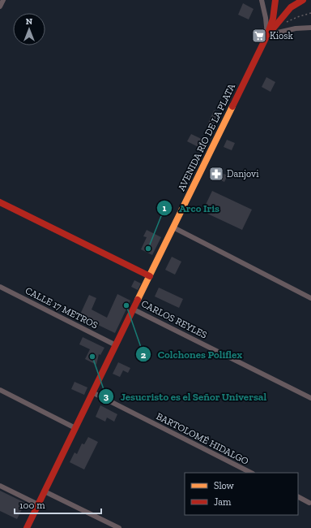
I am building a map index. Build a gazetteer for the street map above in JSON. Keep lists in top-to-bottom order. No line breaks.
{"streets":{"street":["AVENIDA RÍO DE LA PLATA","CALLE 17 METROS","CARLOS REYLES","BARTOLOMÉ HIDALGO"]},"crossings":[["AVENIDA RÍO DE LA PLATA","CALLE 17 METROS"],["AVENIDA RÍO DE LA PLATA","CARLOS REYLES"],["AVENIDA RÍO DE LA PLATA","BARTOLOMÉ HIDALGO"]],"places":{"supermarket":["Kiosk"],"pharmacy":["Danjovi"],"other":["Arco Iris","Colchones Poliflex","Jesucristo es el Señor Universal"]},"legend":["Slow","Jam"],"scale_bar":"100 m","north":"top"}
